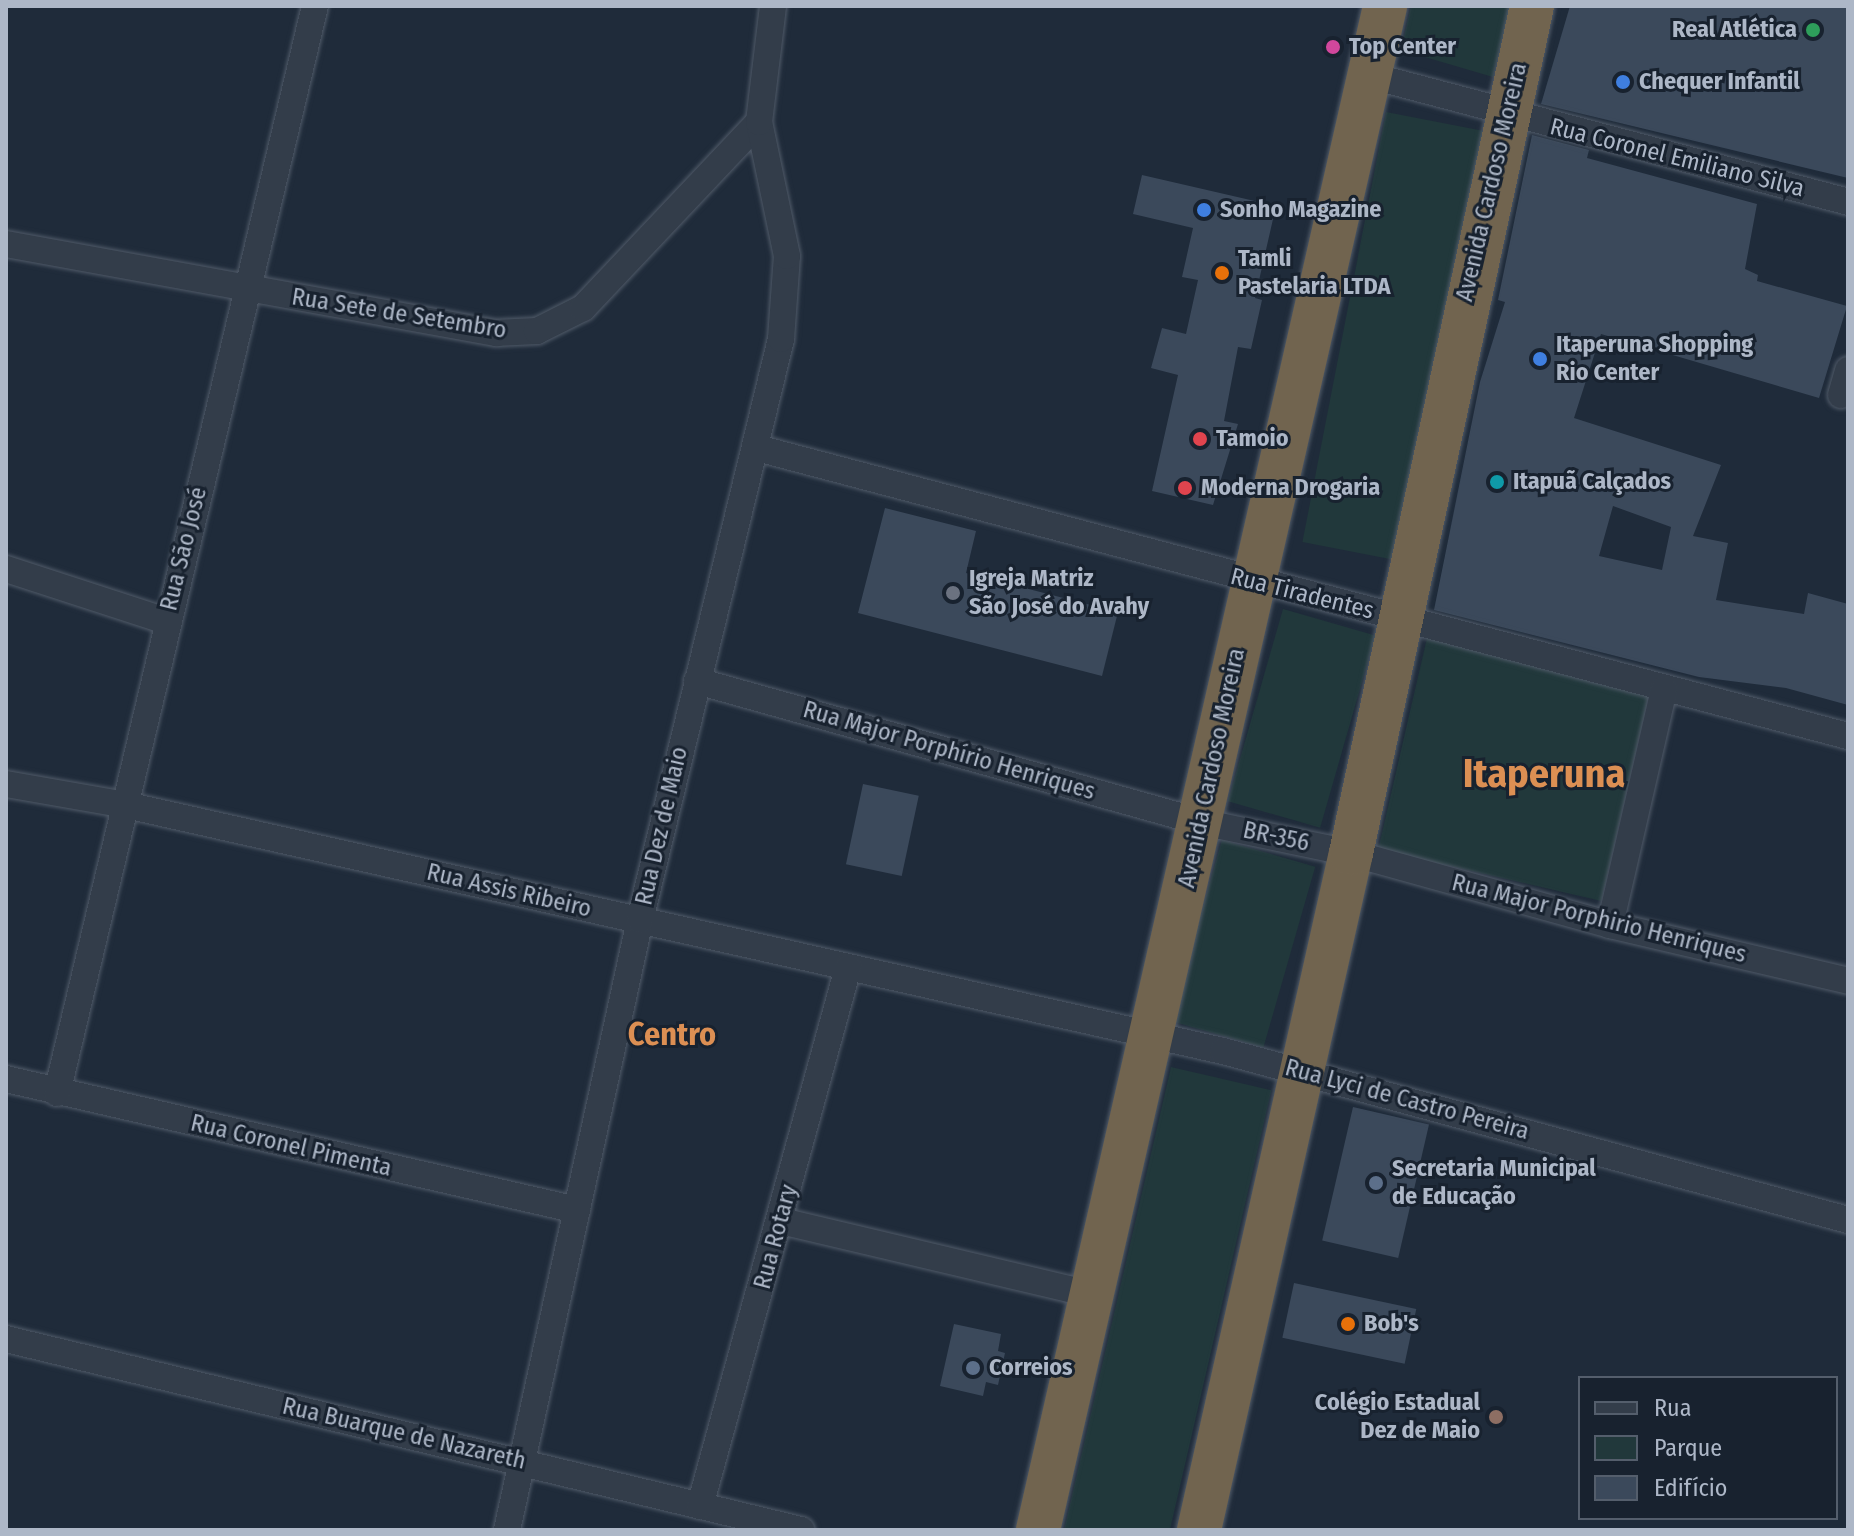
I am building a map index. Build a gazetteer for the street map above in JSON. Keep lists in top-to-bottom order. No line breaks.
{"streets":{"highway":["Avenida Cardoso Moreira"],"street":["Rua Coronel Emiliano Silva","Rua Sete de Setembro","Rua São José","Rua Tiradentes","Rua Major Porphírio Henriques","Rua Dez de Maio","BR-356","Rua Assis Ribeiro","Rua Major Porphirio Henriques","Rua Lyci de Castro Pereira","Rua Coronel Pimenta","Rua Rotary","Rua Buarque de Nazareth"]},"crossings":[["Rua Coronel Emiliano Silva","Avenida Cardoso Moreira"],["Avenida Cardoso Moreira","Rua Tiradentes"],["Avenida Cardoso Moreira","Rua Major Porphírio Henriques"],["Avenida Cardoso Moreira","BR-356"],["Avenida Cardoso Moreira","Rua Assis Ribeiro"],["Avenida Cardoso Moreira","Rua Major Porphirio Henriques"],["Avenida Cardoso Moreira","Rua Lyci de Castro Pereira"],["Rua Sete de Setembro","Rua São José"],["Rua Sete de Setembro","Rua Dez de Maio"],["Rua São José","Rua Assis Ribeiro"],["Rua São José","Rua Coronel Pimenta"],["Rua Tiradentes","Rua Dez de Maio"],["Rua Major Porphírio Henriques","Rua Dez de Maio"],["Rua Major Porphírio Henriques","BR-356"],["Rua Dez de Maio","Rua Assis Ribeiro"],["Rua Dez de Maio","Rua Coronel Pimenta"],["Rua Dez de Maio","Rua Buarque de Nazareth"],["BR-356","Rua Major Porphirio Henriques"],["Rua Assis Ribeiro","Rua Lyci de Castro Pereira"],["Rua Assis Ribeiro","Rua Rotary"],["Rua Rotary","Rua Buarque de Nazareth"]],"districts":["Itaperuna","Centro"],"places":["Real Atlética","Top Center","Chequer Infantil","Sonho Magazine","Tamli Pastelaria LTDA","Itaperuna Shopping Rio Center","Tamoio","Itapuã Calçados","Moderna Drogaria","Igreja Matriz São José do Avahy","Secretaria Municipal de Educação","Bob's","Correios","Colégio Estadual Dez de Maio"],"legend":["Rua","Parque","Edifício"]}
